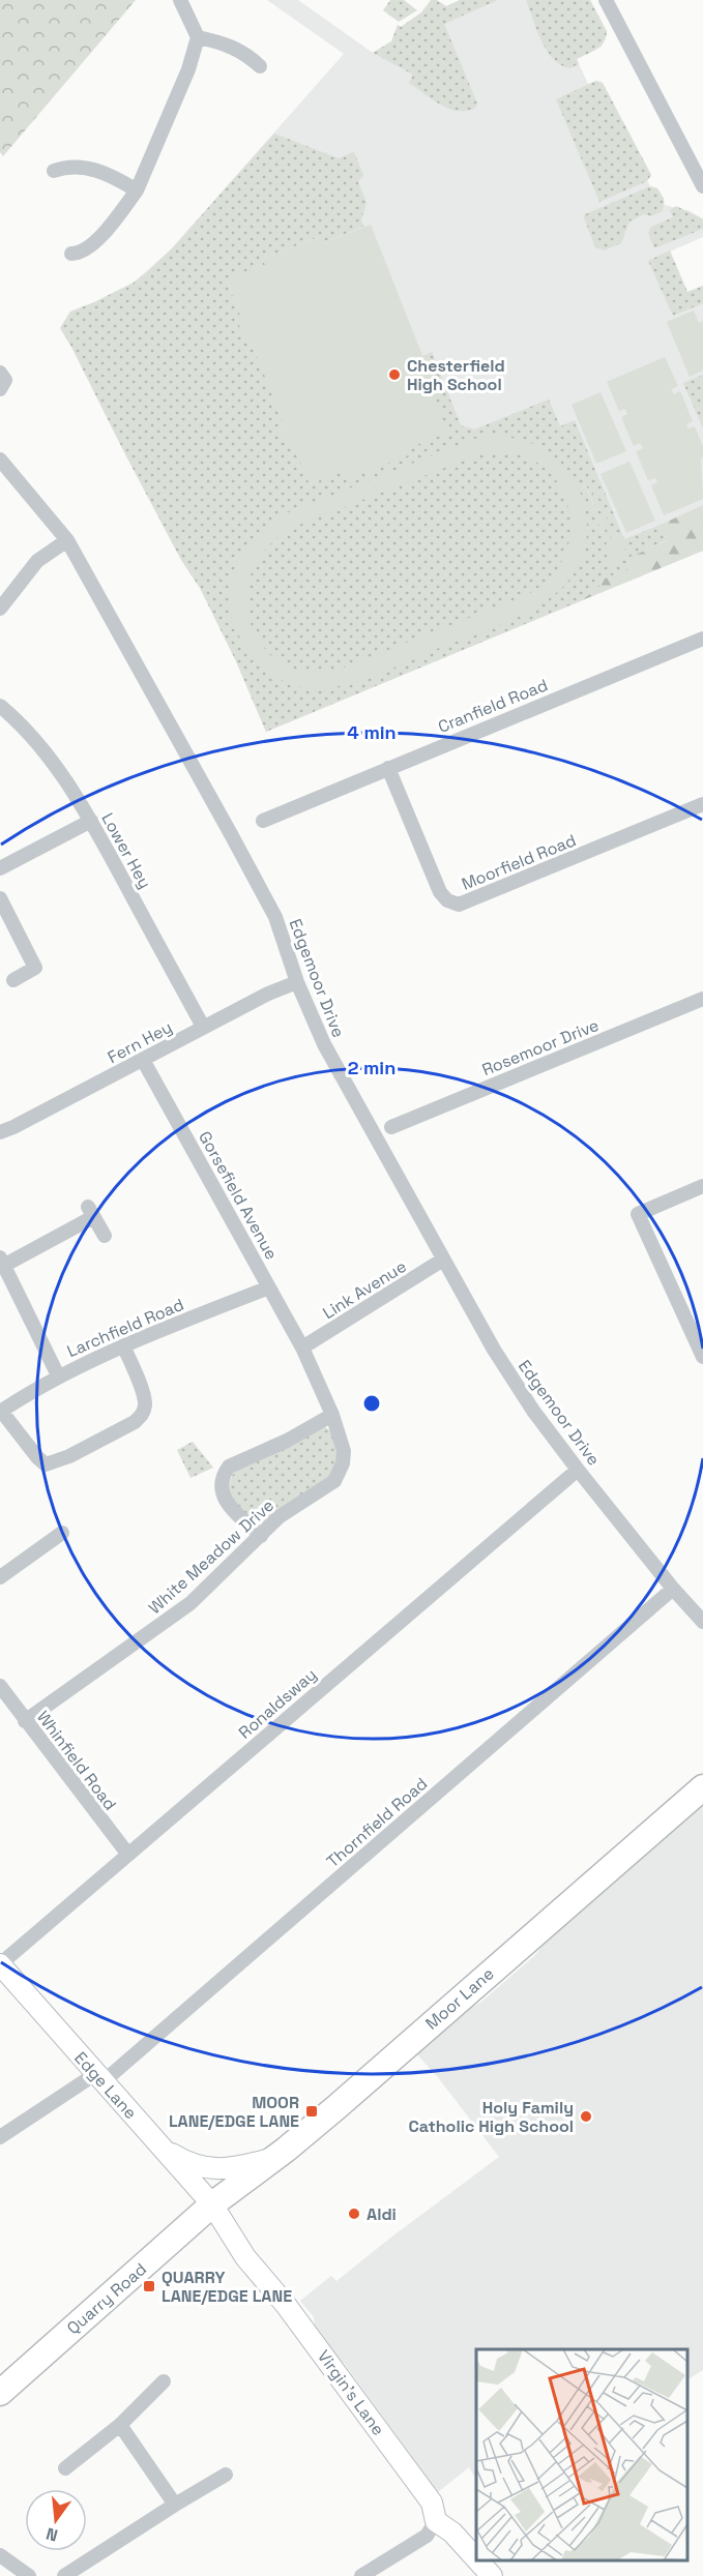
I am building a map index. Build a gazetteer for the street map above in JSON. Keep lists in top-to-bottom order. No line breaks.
{"streets":{"highway":["Moor Lane","Quarry Road"],"street":["Cranfield Road","Lower Hey","Moorfield Road","Edgemoor Drive","Fern Hey","Rosemoor Drive","Gorsefield Avenue","Link Avenue","Larchfield Road","White Meadow Drive","Ronaldsway","Whinfield Road","Thornfield Road","Edge Lane","Virgin's Lane"]},"crossings":[["Cranfield Road","Moorfield Road"],["Lower Hey","Fern Hey"],["Edgemoor Drive","Fern Hey"],["Edgemoor Drive","Link Avenue"],["Edgemoor Drive","Ronaldsway"],["Edgemoor Drive","Thornfield Road"],["Fern Hey","Gorsefield Avenue"],["Gorsefield Avenue","Link Avenue"],["Gorsefield Avenue","Larchfield Road"],["Gorsefield Avenue","White Meadow Drive"],["Link Avenue","White Meadow Drive"],["White Meadow Drive","Whinfield Road"],["Ronaldsway","Whinfield Road"],["Ronaldsway","Edge Lane"],["Thornfield Road","Edge Lane"],["Moor Lane","Edge Lane"],["Moor Lane","Quarry Road"],["Moor Lane","Virgin's Lane"],["Edge Lane","Quarry Road"],["Edge Lane","Virgin's Lane"],["Quarry Road","Virgin's Lane"]],"places":{"other":["Chesterfield High School","Holy Family Catholic High School","Aldi"],"transit":["MOOR LANE/EDGE LANE","QUARRY LANE/EDGE LANE"]},"north":"bottom","rings":["4 min","2 min"]}
